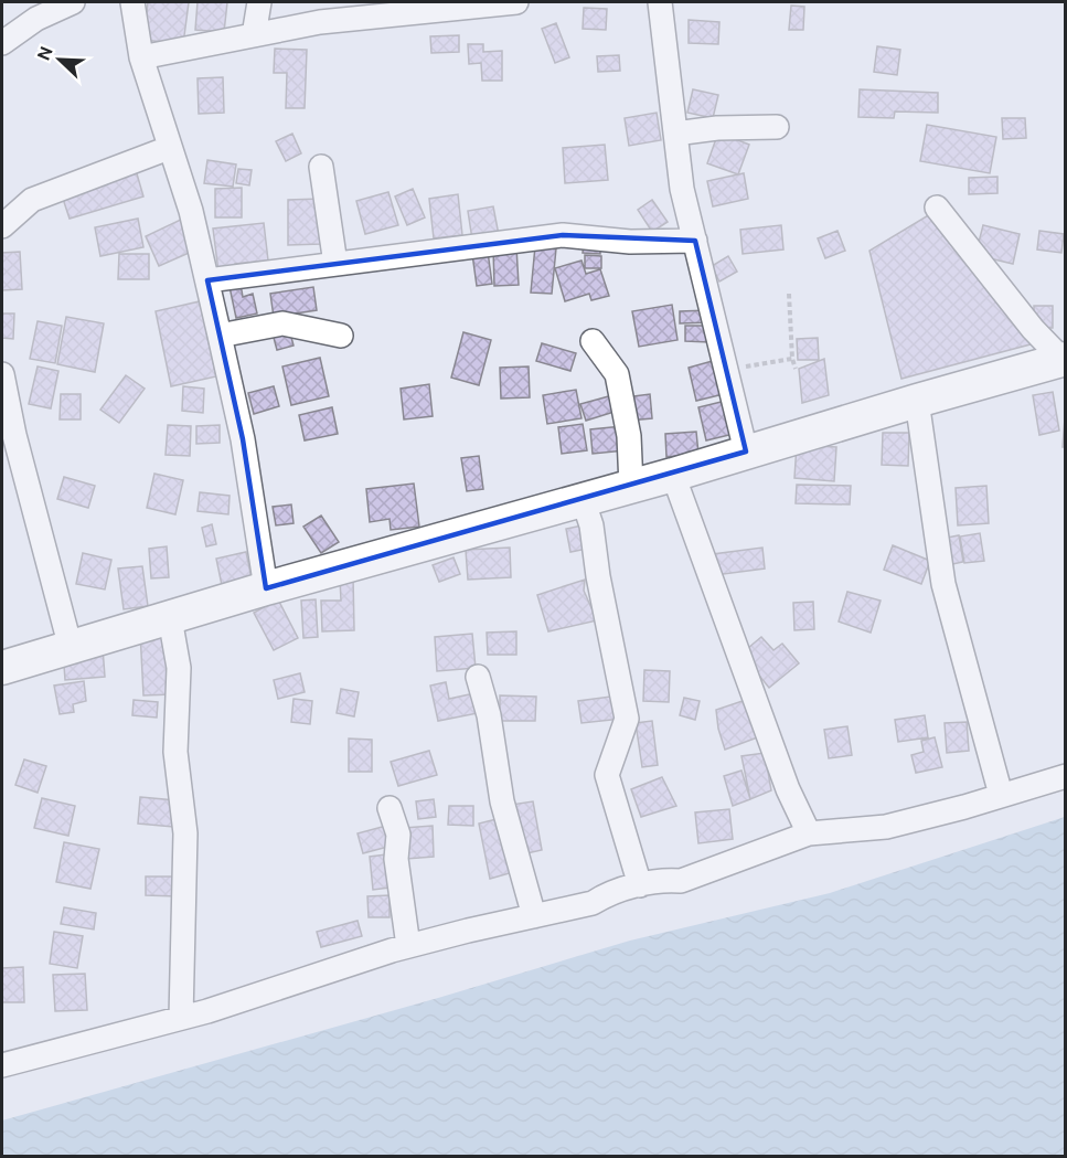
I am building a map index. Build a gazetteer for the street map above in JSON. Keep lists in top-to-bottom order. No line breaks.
{"north":"top left"}
